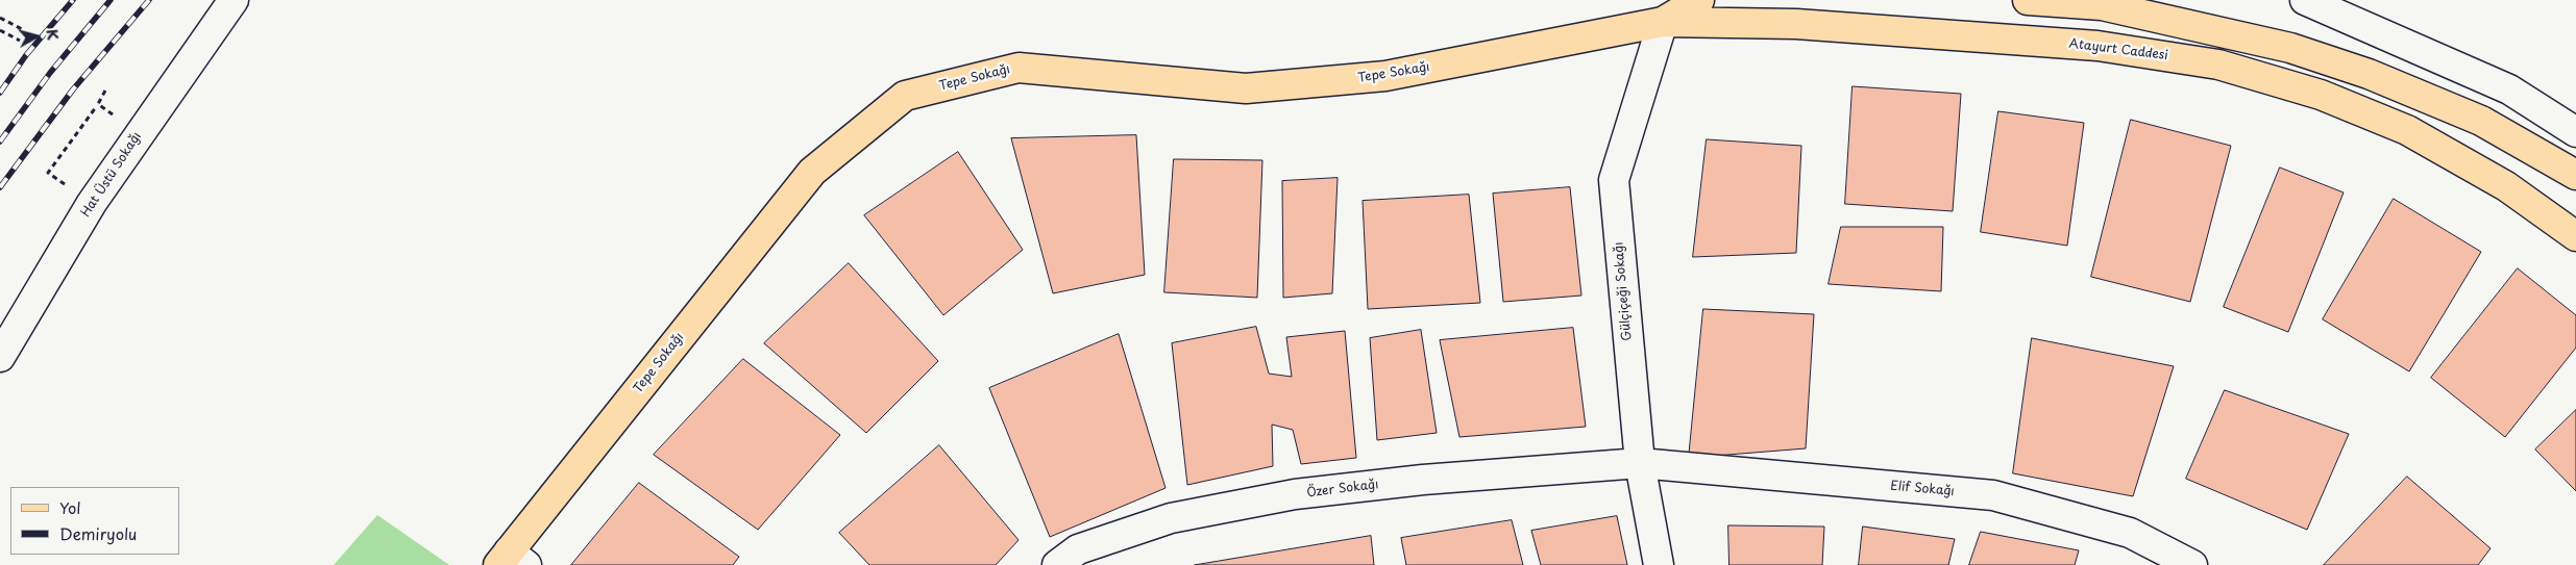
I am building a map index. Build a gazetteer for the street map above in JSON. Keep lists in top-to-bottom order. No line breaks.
{"streets":{"main road":["Atayurt Caddesi","Tepe Sokağı"],"street":["Hat Üstü Sokağı","Gülçiçeği Sokağı","Özer Sokağı","Elif Sokağı"]},"crossings":[["Atayurt Caddesi","Tepe Sokağı"],["Atayurt Caddesi","Gülçiçeği Sokağı"],["Tepe Sokağı","Gülçiçeği Sokağı"],["Gülçiçeği Sokağı","Özer Sokağı"],["Gülçiçeği Sokağı","Elif Sokağı"],["Özer Sokağı","Elif Sokağı"]],"legend":["Yol","Demiryolu"],"north":"right"}
